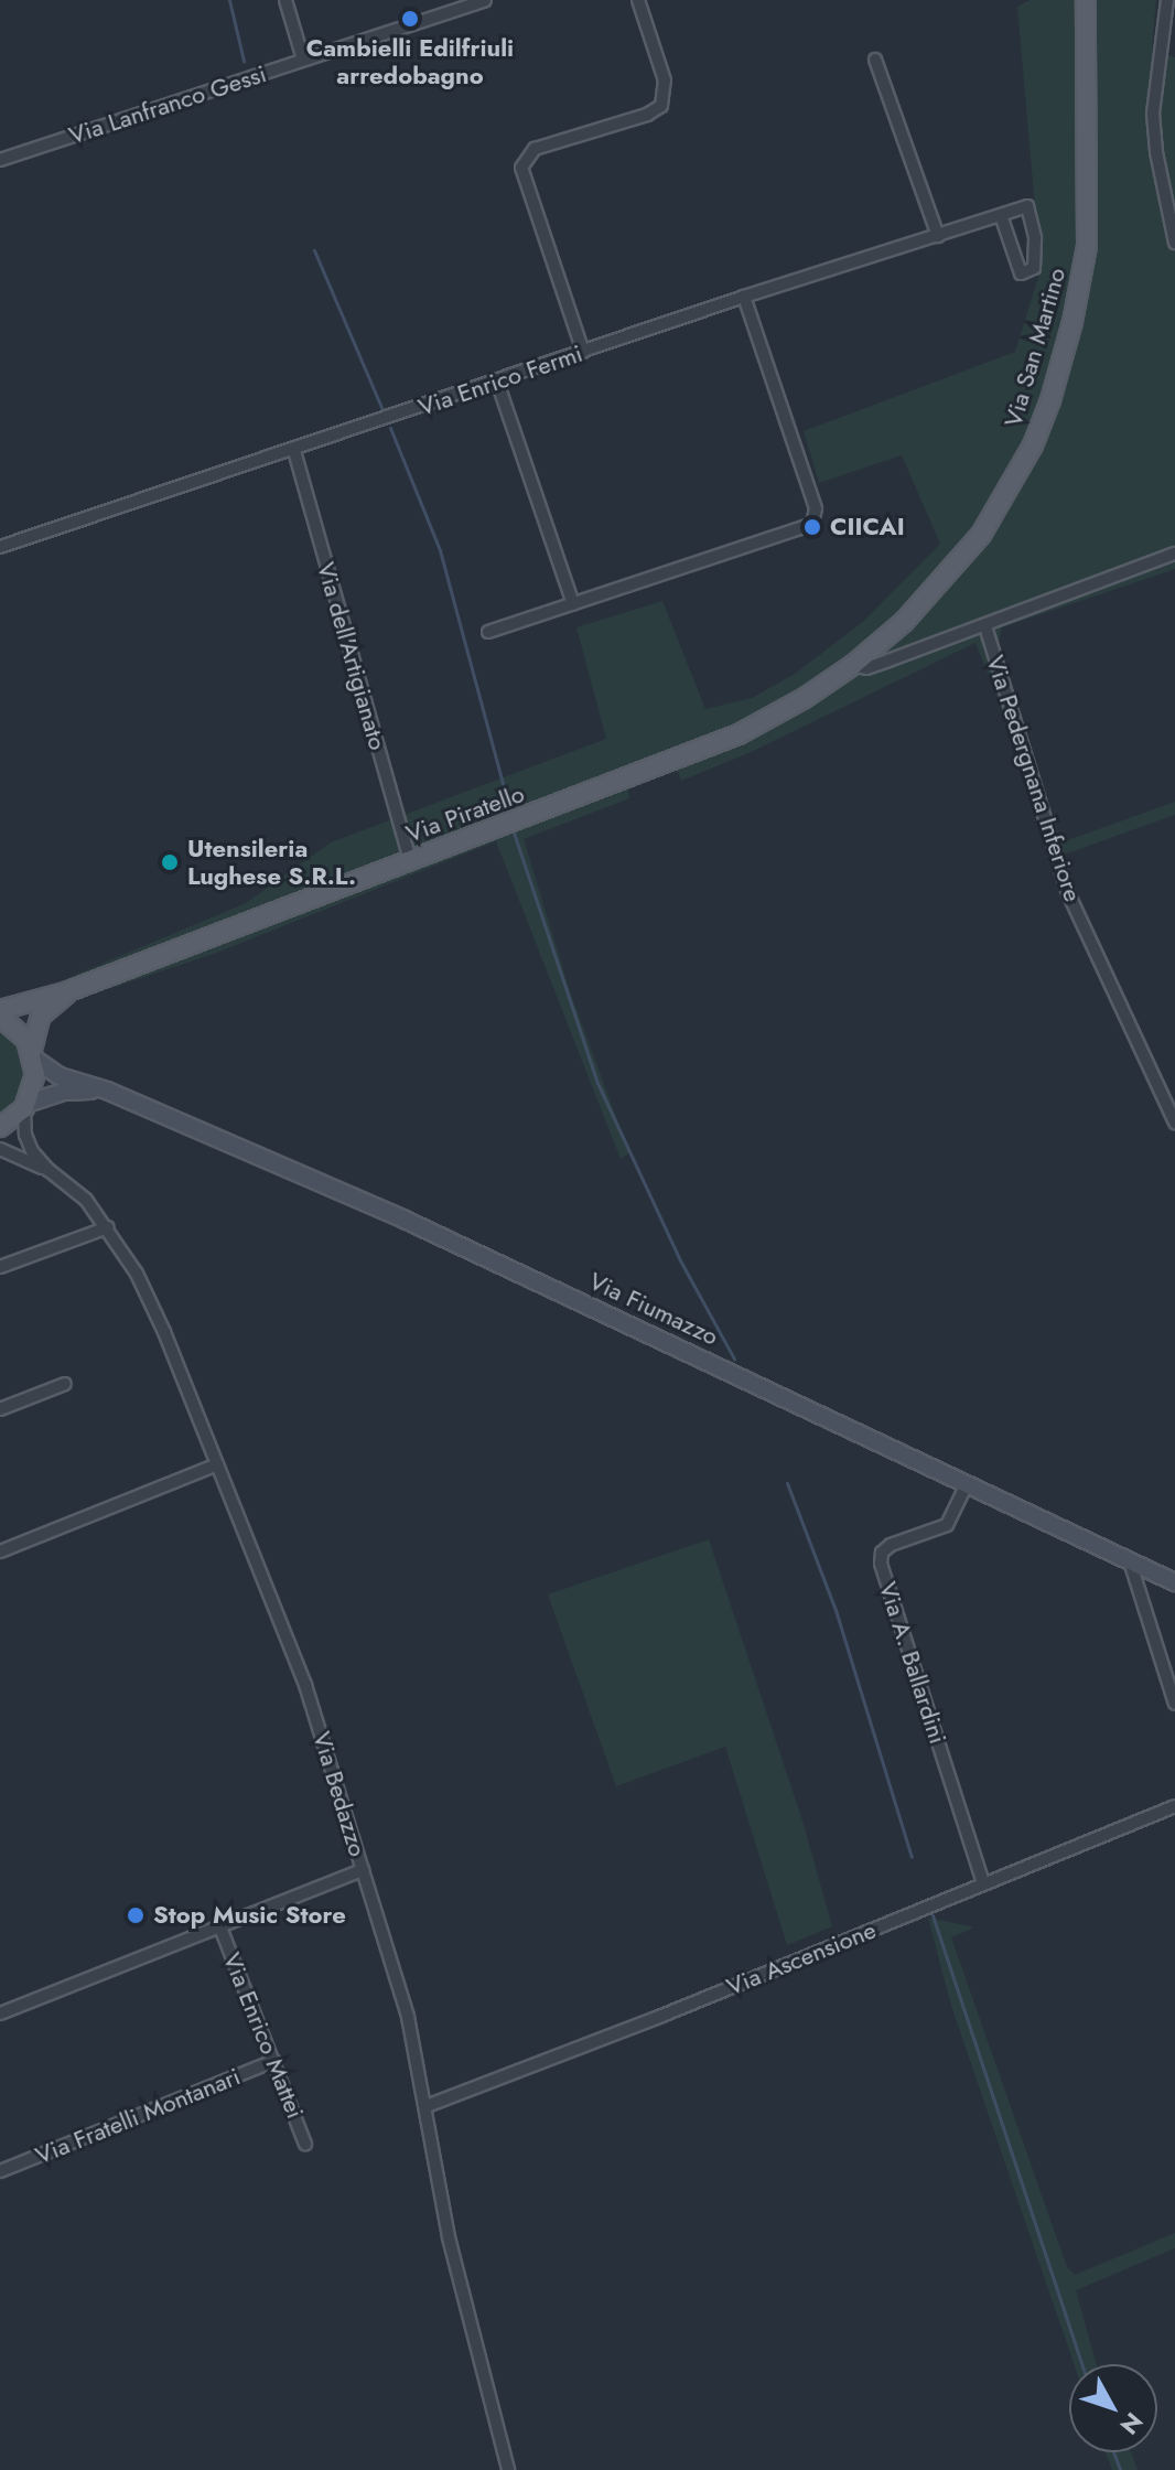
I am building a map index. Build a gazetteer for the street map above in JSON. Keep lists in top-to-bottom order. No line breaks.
{"streets":{"main road":["Via San Martino","Via Piratello"],"street":["Via Lanfranco Gessi","Via Enrico Fermi","Via dell'Artigianato","Via Pedergnana Inferiore","Via Fiumazzo","Via A. Ballardini","Via Bedazzo","Via Ascensione","Via Enrico Mattei","Via Fratelli Montanari"]},"crossings":[["Via San Martino","Via Piratello"],["Via Enrico Fermi","Via dell'Artigianato"],["Via dell'Artigianato","Via Piratello"],["Via Pedergnana Inferiore","Via Piratello"],["Via Piratello","Via Fiumazzo"],["Via Piratello","Via Bedazzo"],["Via Fiumazzo","Via A. Ballardini"],["Via Fiumazzo","Via Bedazzo"],["Via A. Ballardini","Via Ascensione"],["Via Bedazzo","Via Ascensione"],["Via Bedazzo","Via Enrico Mattei"],["Via Enrico Mattei","Via Fratelli Montanari"]],"places":["Cambielli Edilfriuli arredobagno","CIICAI","Utensileria Lughese S.R.L.","Stop Music Store"],"north":"bottom right"}
